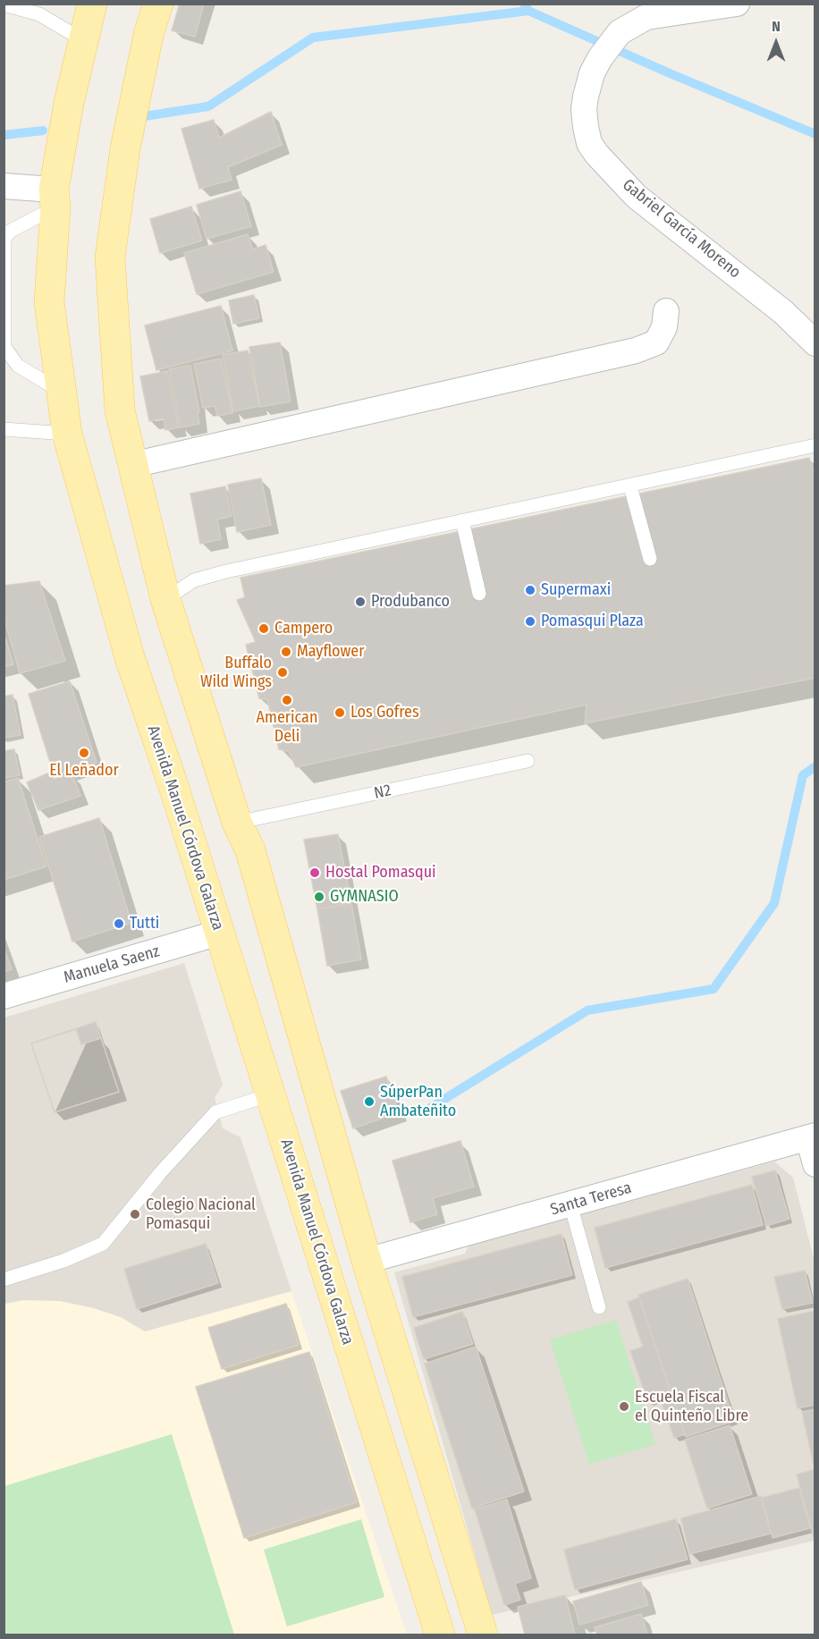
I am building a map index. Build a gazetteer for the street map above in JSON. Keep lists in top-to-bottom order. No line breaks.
{"streets":{"main road":["Avenida Manuel Córdova Galarza"],"street":["Gabriel García Moreno","Manuela Saenz","Santa Teresa"],"lane":["N2"]},"crossings":[["Avenida Manuel Córdova Galarza","Manuela Saenz"]],"places":["Supermaxi","Produbanco","Pomasqui Plaza","Campero","Mayflower","Buffalo Wild Wings","American Deli","Los Gofres","El Leñador","Hostal Pomasqui","GYMNASIO","Tutti","SúperPan Ambateñito","Colegio Nacional Pomasqui","Escuela Fiscal el Quinteño Libre"],"north":"top"}
